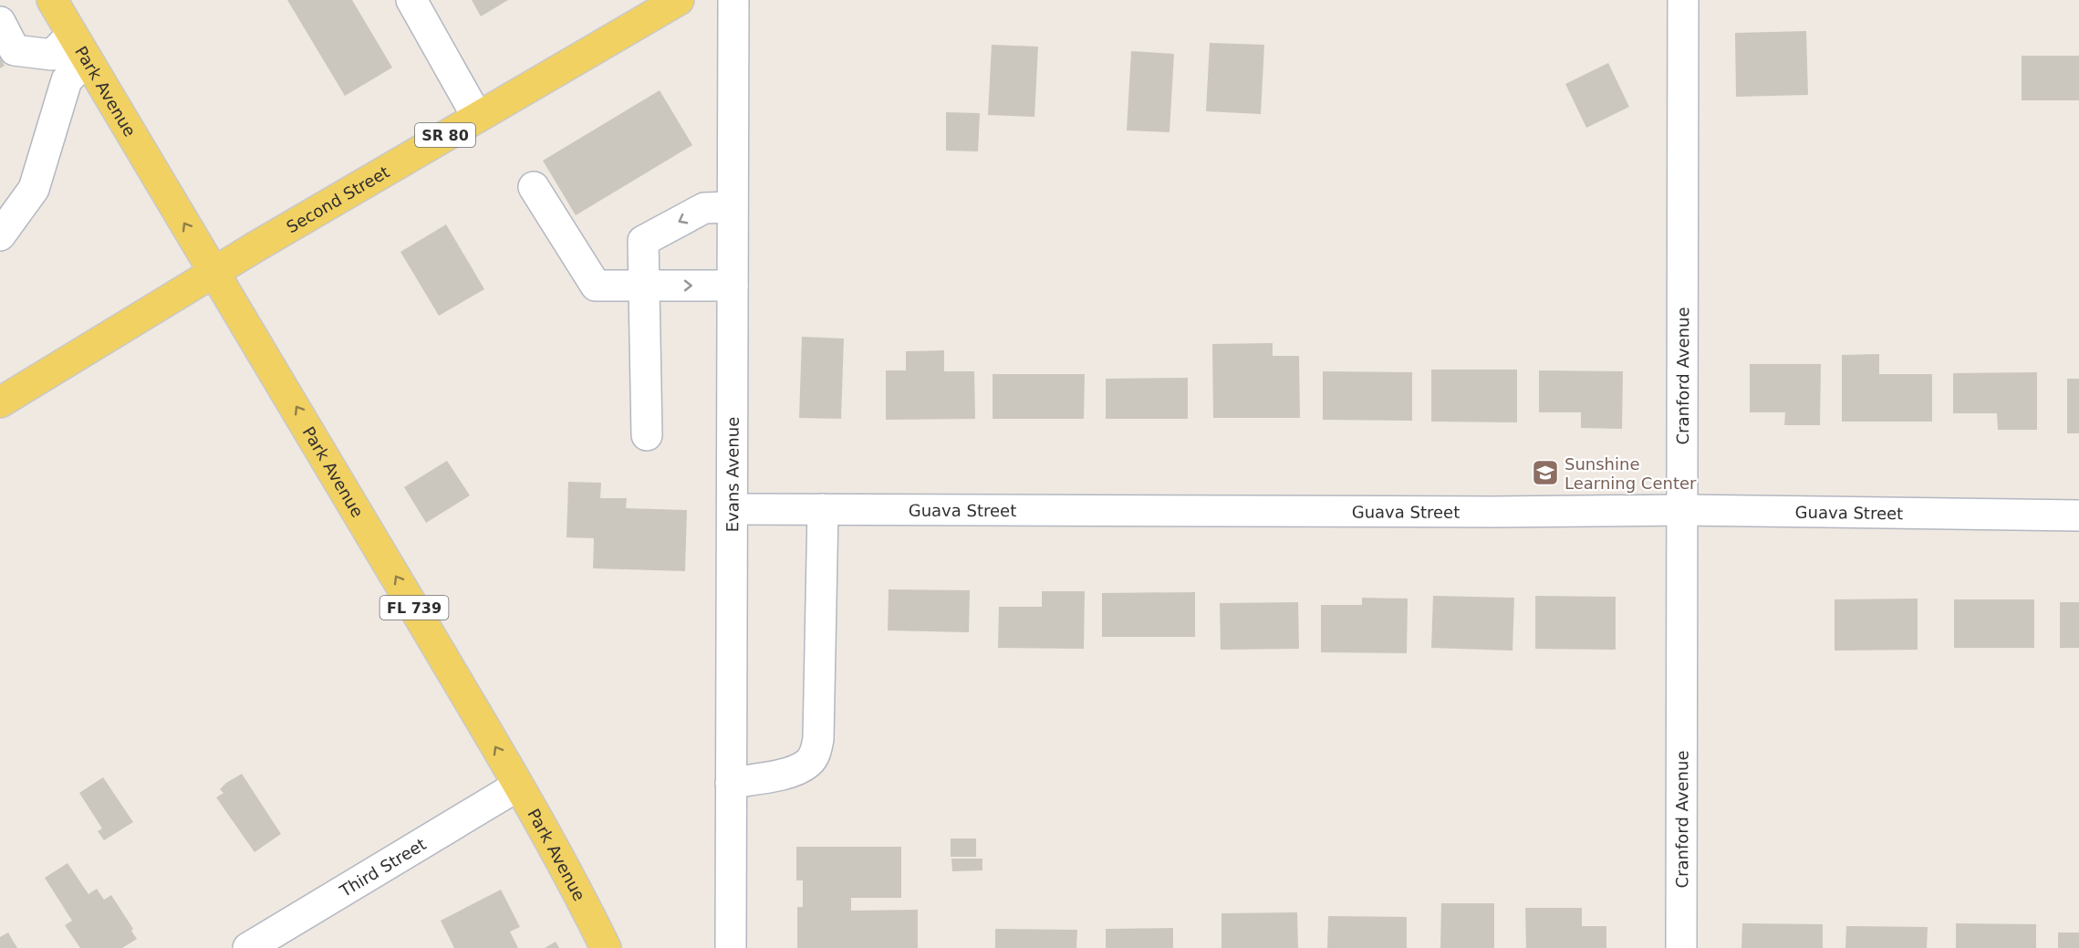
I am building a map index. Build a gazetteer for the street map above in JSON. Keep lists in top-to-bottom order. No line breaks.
{"streets":{"main road":["Park Avenue","SR 80","Second Street","FL 739"],"street":["Cranford Avenue","Evans Avenue","Guava Street","Third Street"]},"crossings":[["Park Avenue","Second Street"],["Park Avenue","Third Street"],["Cranford Avenue","Guava Street"],["Evans Avenue","Guava Street"]],"one_way":["Park Avenue"],"places":{"school or university":["Sunshine Learning Center"]}}
